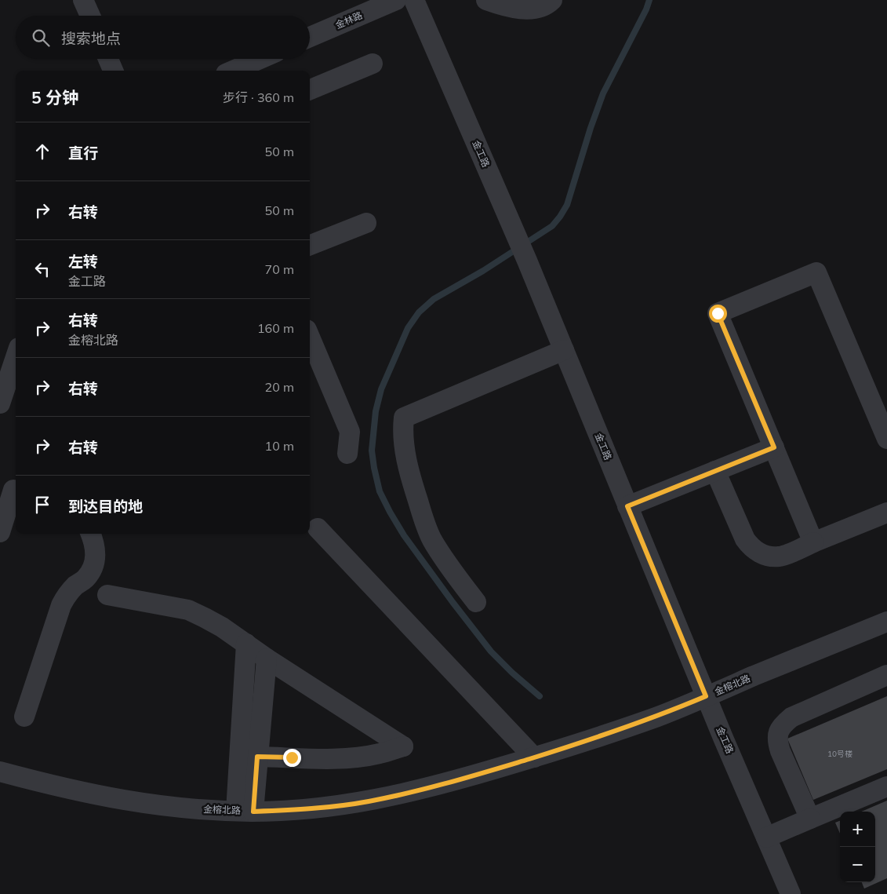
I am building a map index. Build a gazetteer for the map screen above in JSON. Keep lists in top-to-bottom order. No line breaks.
{"streets":{"street":["金林路","金工路","金榕北路"]},"crossings":[["金工路","金榕北路"]],"house_numbers":["10号楼"],"page":{"search":"搜索地点","heading":["5 分钟","步行 · 360 m"],"list":[["直行","50 m"],["右转","50 m"],["左转","金工路","70 m"],["右转","金榕北路","160 m"],["右转","20 m"],["右转","10 m"],"到达目的地"],"map_buttons":["+","−"]}}
